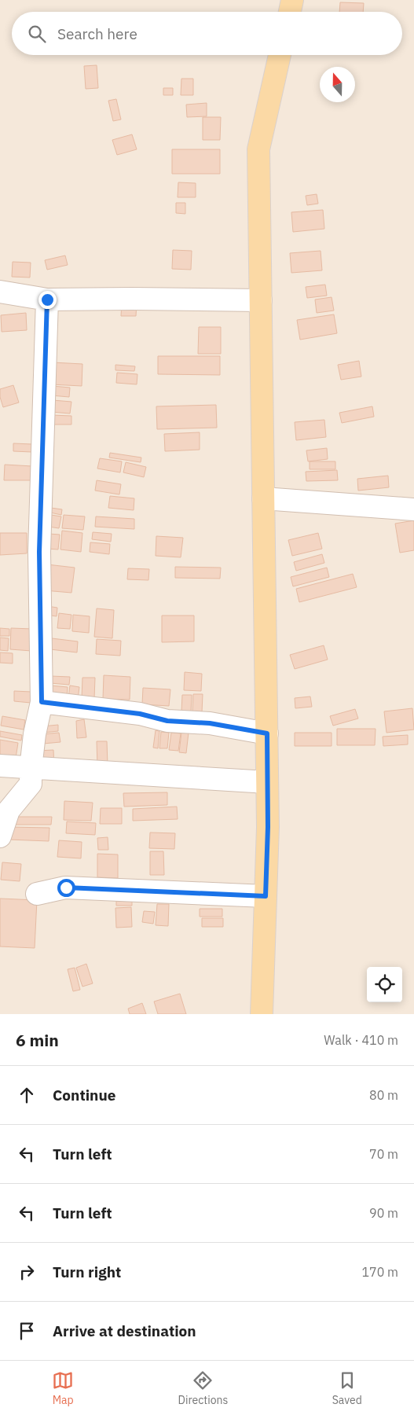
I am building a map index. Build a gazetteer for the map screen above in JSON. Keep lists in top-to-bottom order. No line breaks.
{"north":"top","page":{"search":"Search here","heading":["6 min","Walk · 410 m"],"list":[["Continue","80 m"],["Turn left","70 m"],["Turn left","90 m"],["Turn right","170 m"],"Arrive at destination"],"nav":["Map","Directions","Saved"]}}
